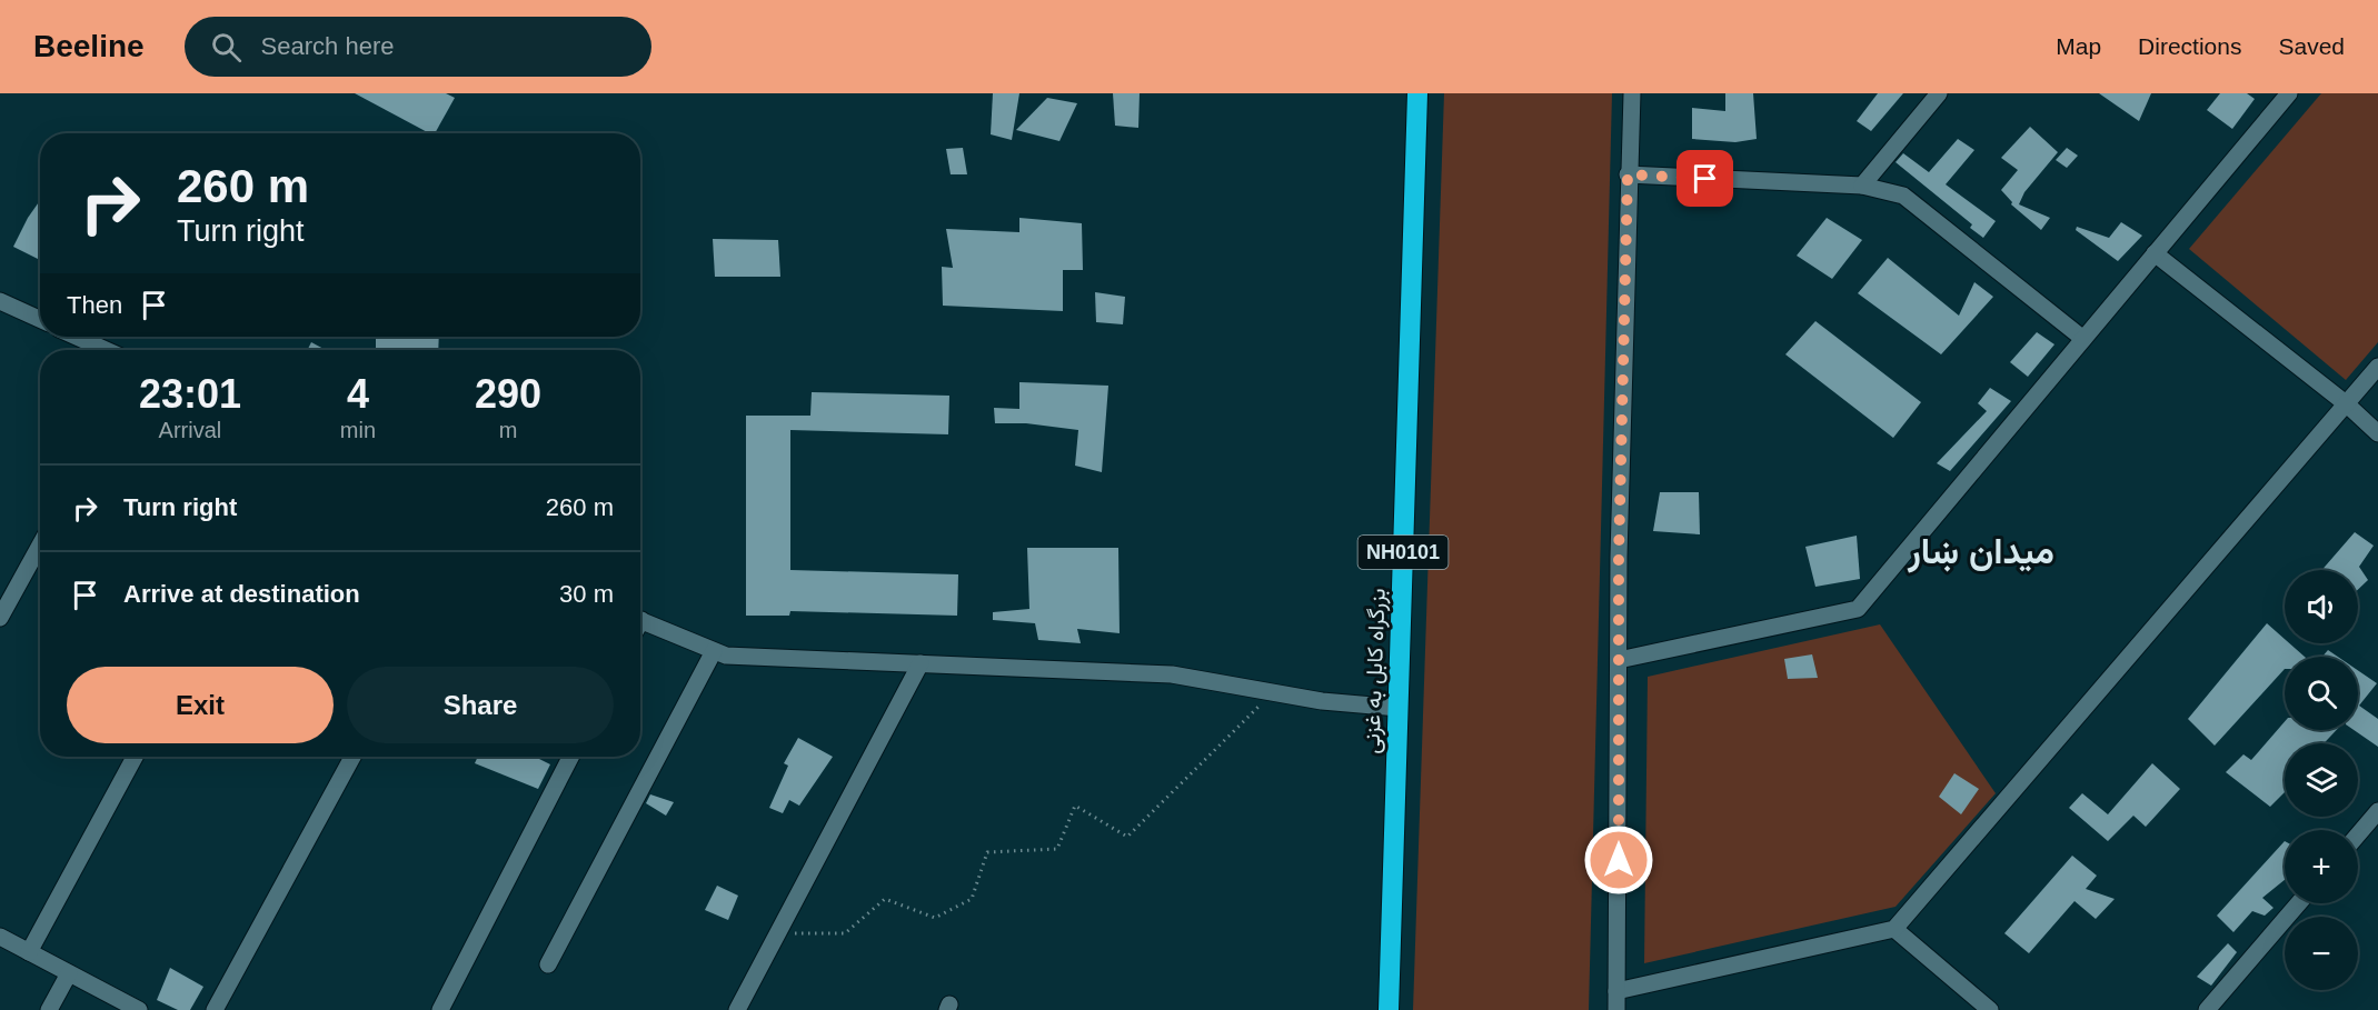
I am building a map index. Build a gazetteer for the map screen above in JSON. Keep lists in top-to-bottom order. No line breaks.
{"streets":{"highway":["NH0101","بزرگراه کابل به غزنی"]},"districts":["میدان ښار"],"page":{"header":"Beeline","search":"Search here","nav":["Map","Directions","Saved"],"turn":["260 m","Turn right"],"then":"Then","eta":["23:01","Arrival","4","min","290","m"],"list":[{"name":"Turn right","value":"260 m"},{"name":"Arrive at destination","value":"30 m"}],"map_buttons":["+","−"],"buttons":["Exit","Share"]}}
